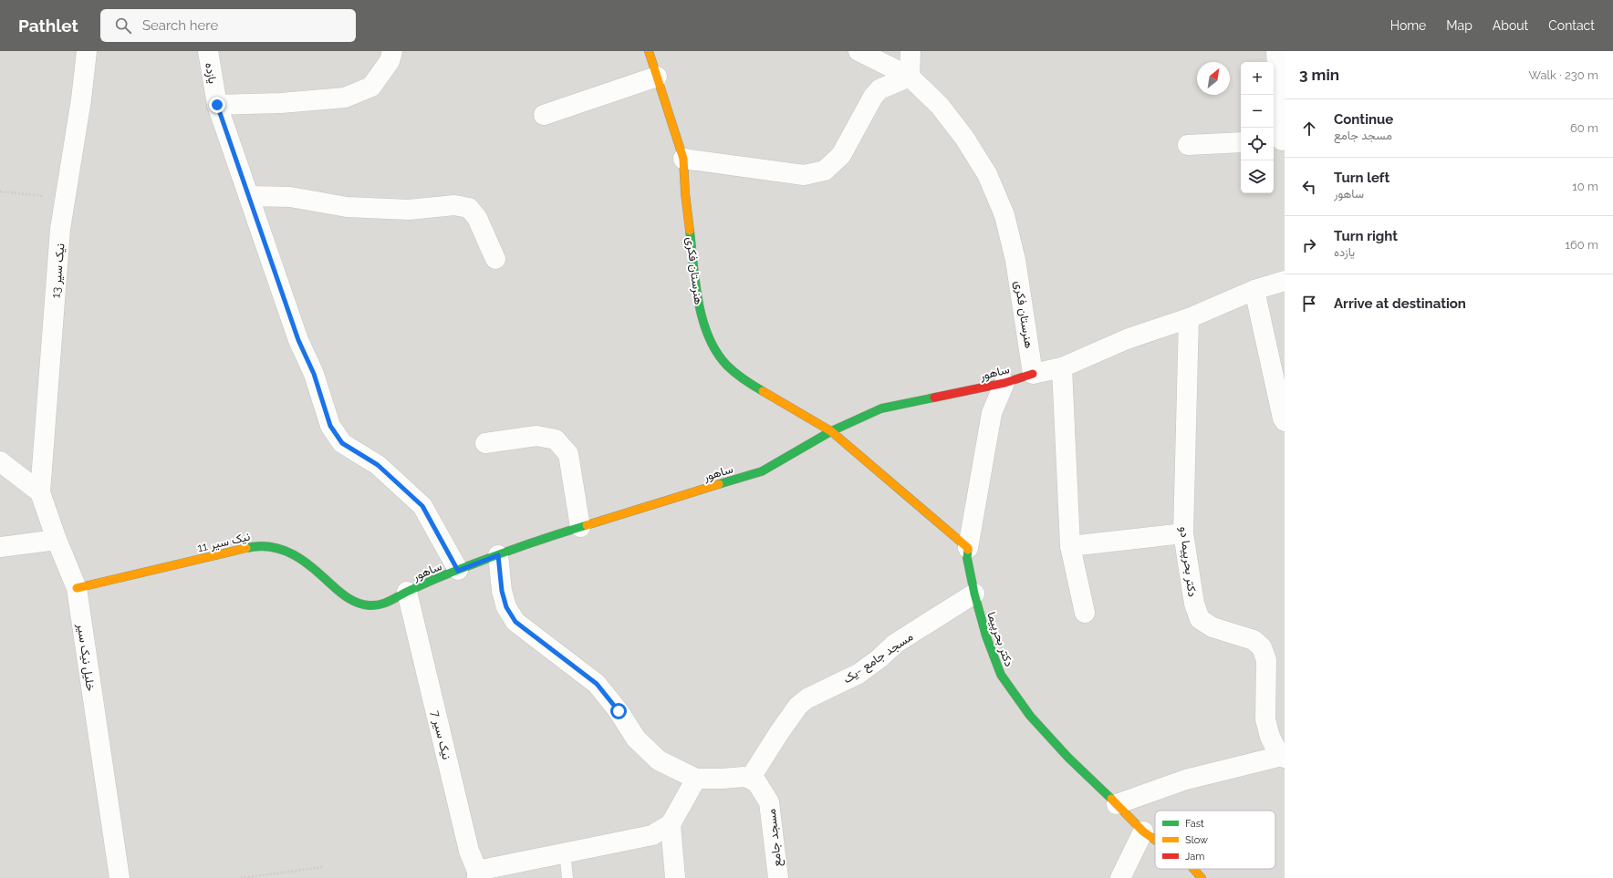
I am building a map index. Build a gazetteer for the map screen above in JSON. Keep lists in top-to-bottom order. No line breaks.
{"streets":{"street":["یازده","نیک سیر 13","هنرستان فکری","ساهور","نیک سیر 11","دکتر بحرپیما دو","دکتر بحرپیما","خلیل نیک سیر","مسجد جامع -یک","نیک سیر 7","مسجد جامع"]},"crossings":[["یازده","ساهور"],["نیک سیر 13","خلیل نیک سیر"],["هنرستان فکری","ساهور"],["ساهور","نیک سیر 11"],["ساهور","نیک سیر 7"],["نیک سیر 11","خلیل نیک سیر"],["نیک سیر 11","نیک سیر 7"],["دکتر بحرپیما","مسجد جامع -یک"],["مسجد جامع -یک","مسجد جامع"]],"legend":["Fast","Slow","Jam"],"north":"top right","page":{"header":"Pathlet","search":"Search here","nav":["Home","Map","About","Contact"],"heading":["3 min","Walk · 230 m"],"map_buttons":["+","−"],"list":[["Continue","مسجد جامع","60 m"],["Turn left","ساهور","10 m"],["Turn right","یازده","160 m"],"Arrive at destination"]}}
